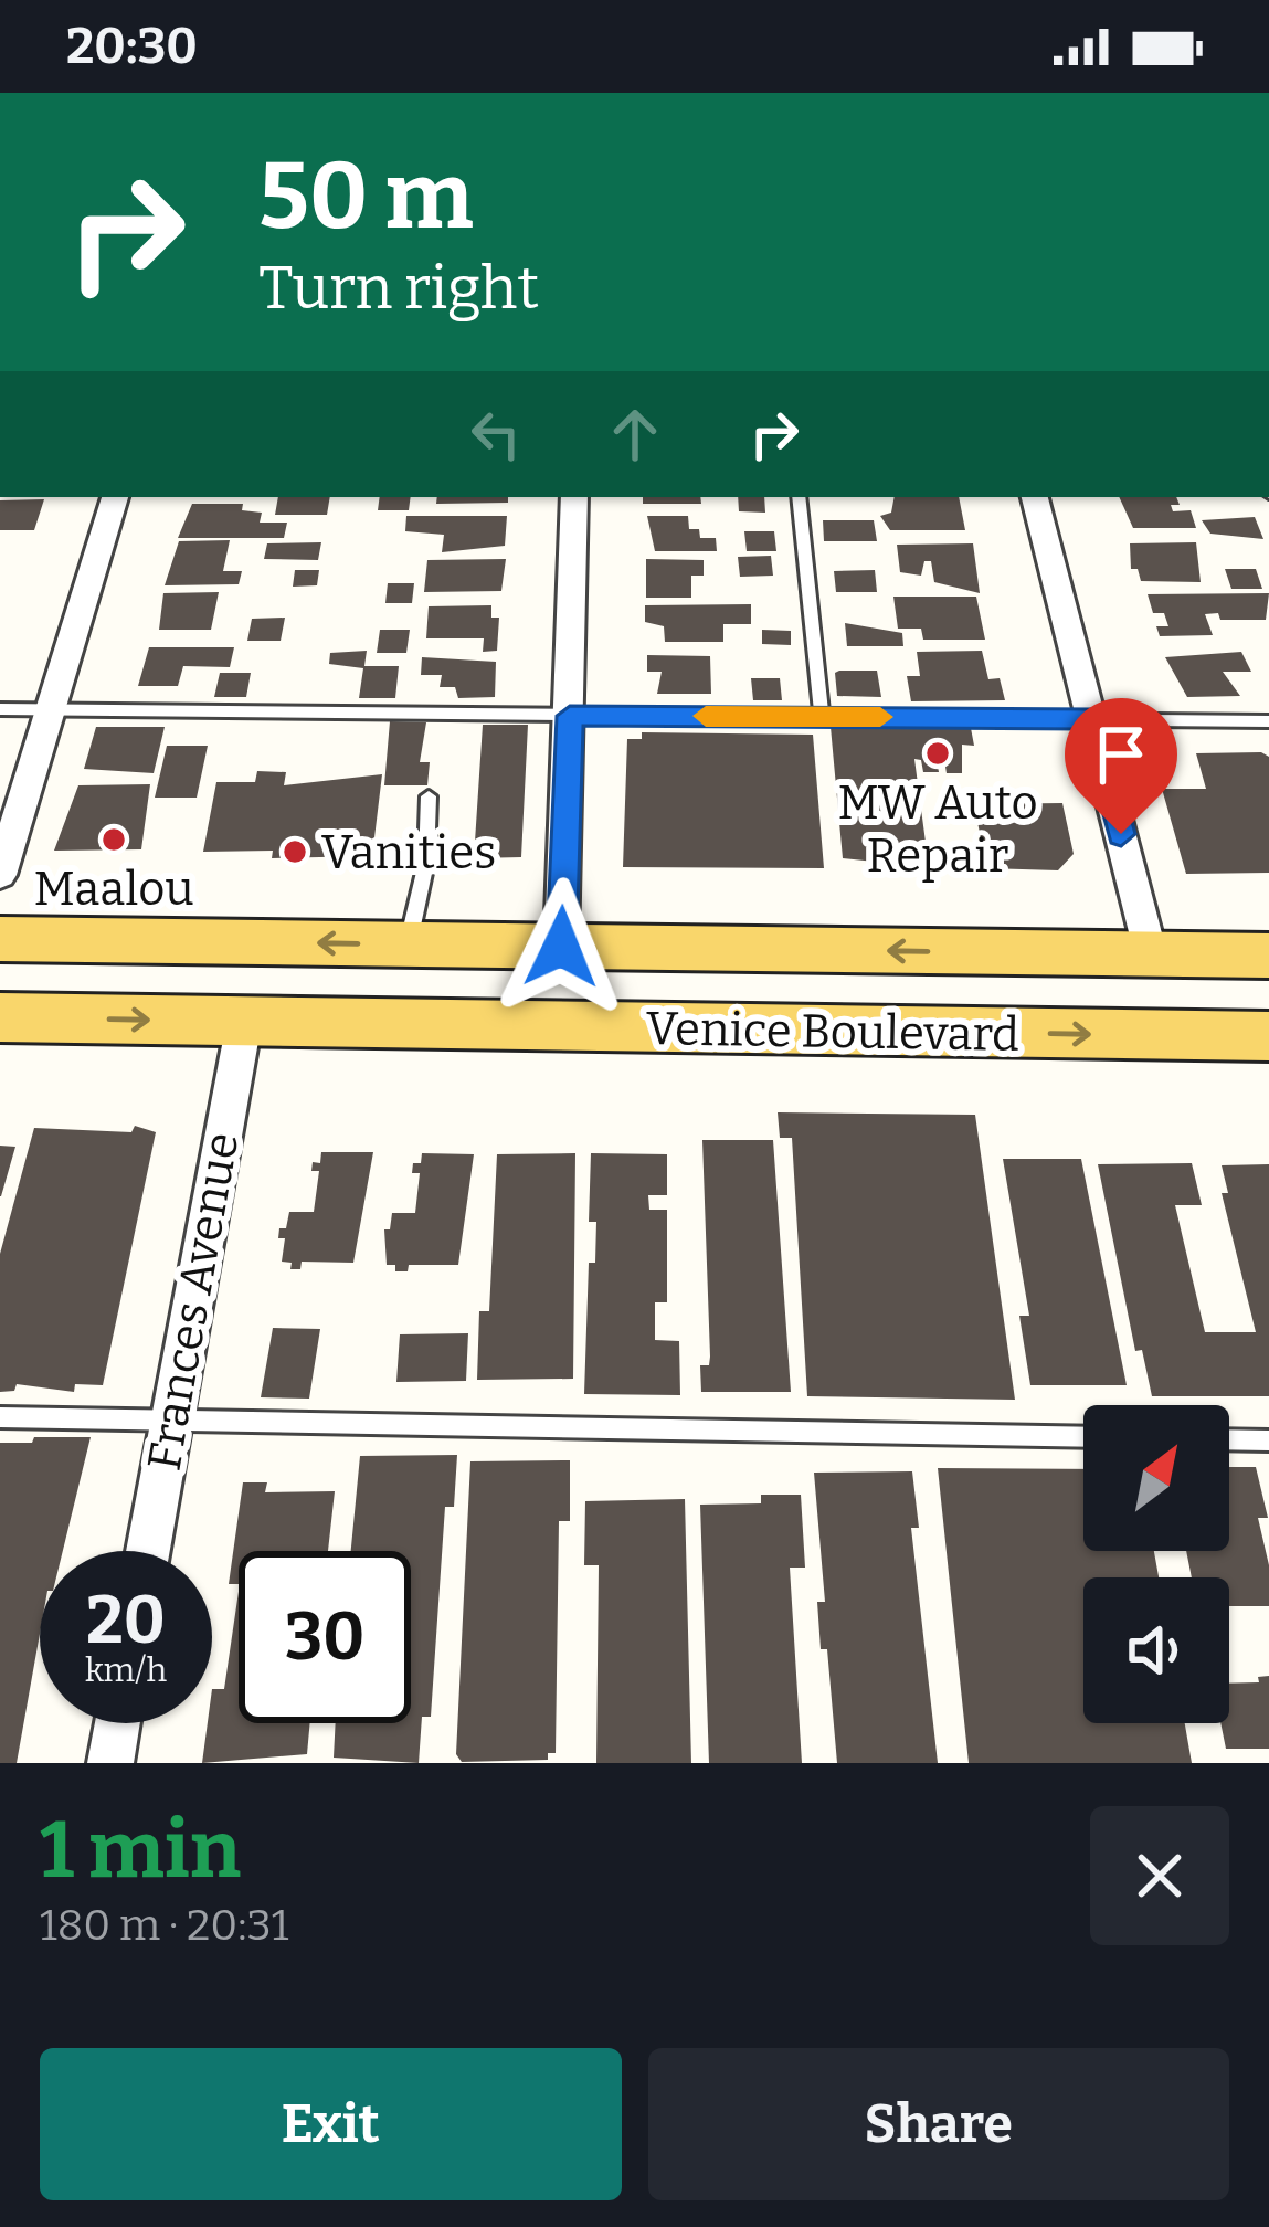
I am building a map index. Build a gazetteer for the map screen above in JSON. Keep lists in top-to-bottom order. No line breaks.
{"streets":{"main road":["Venice Boulevard"],"street":["Frances Avenue"]},"crossings":[["Venice Boulevard","Frances Avenue"]],"places":["MW Auto Repair","Maalou","Vanities"],"north":"top right","page":{"status":"20:30","turn":["50 m","Turn right"],"speed":"20 km/h","limit":"30","heading":["1 min","180 m · 20:31"],"buttons":["Exit","Share"]}}
